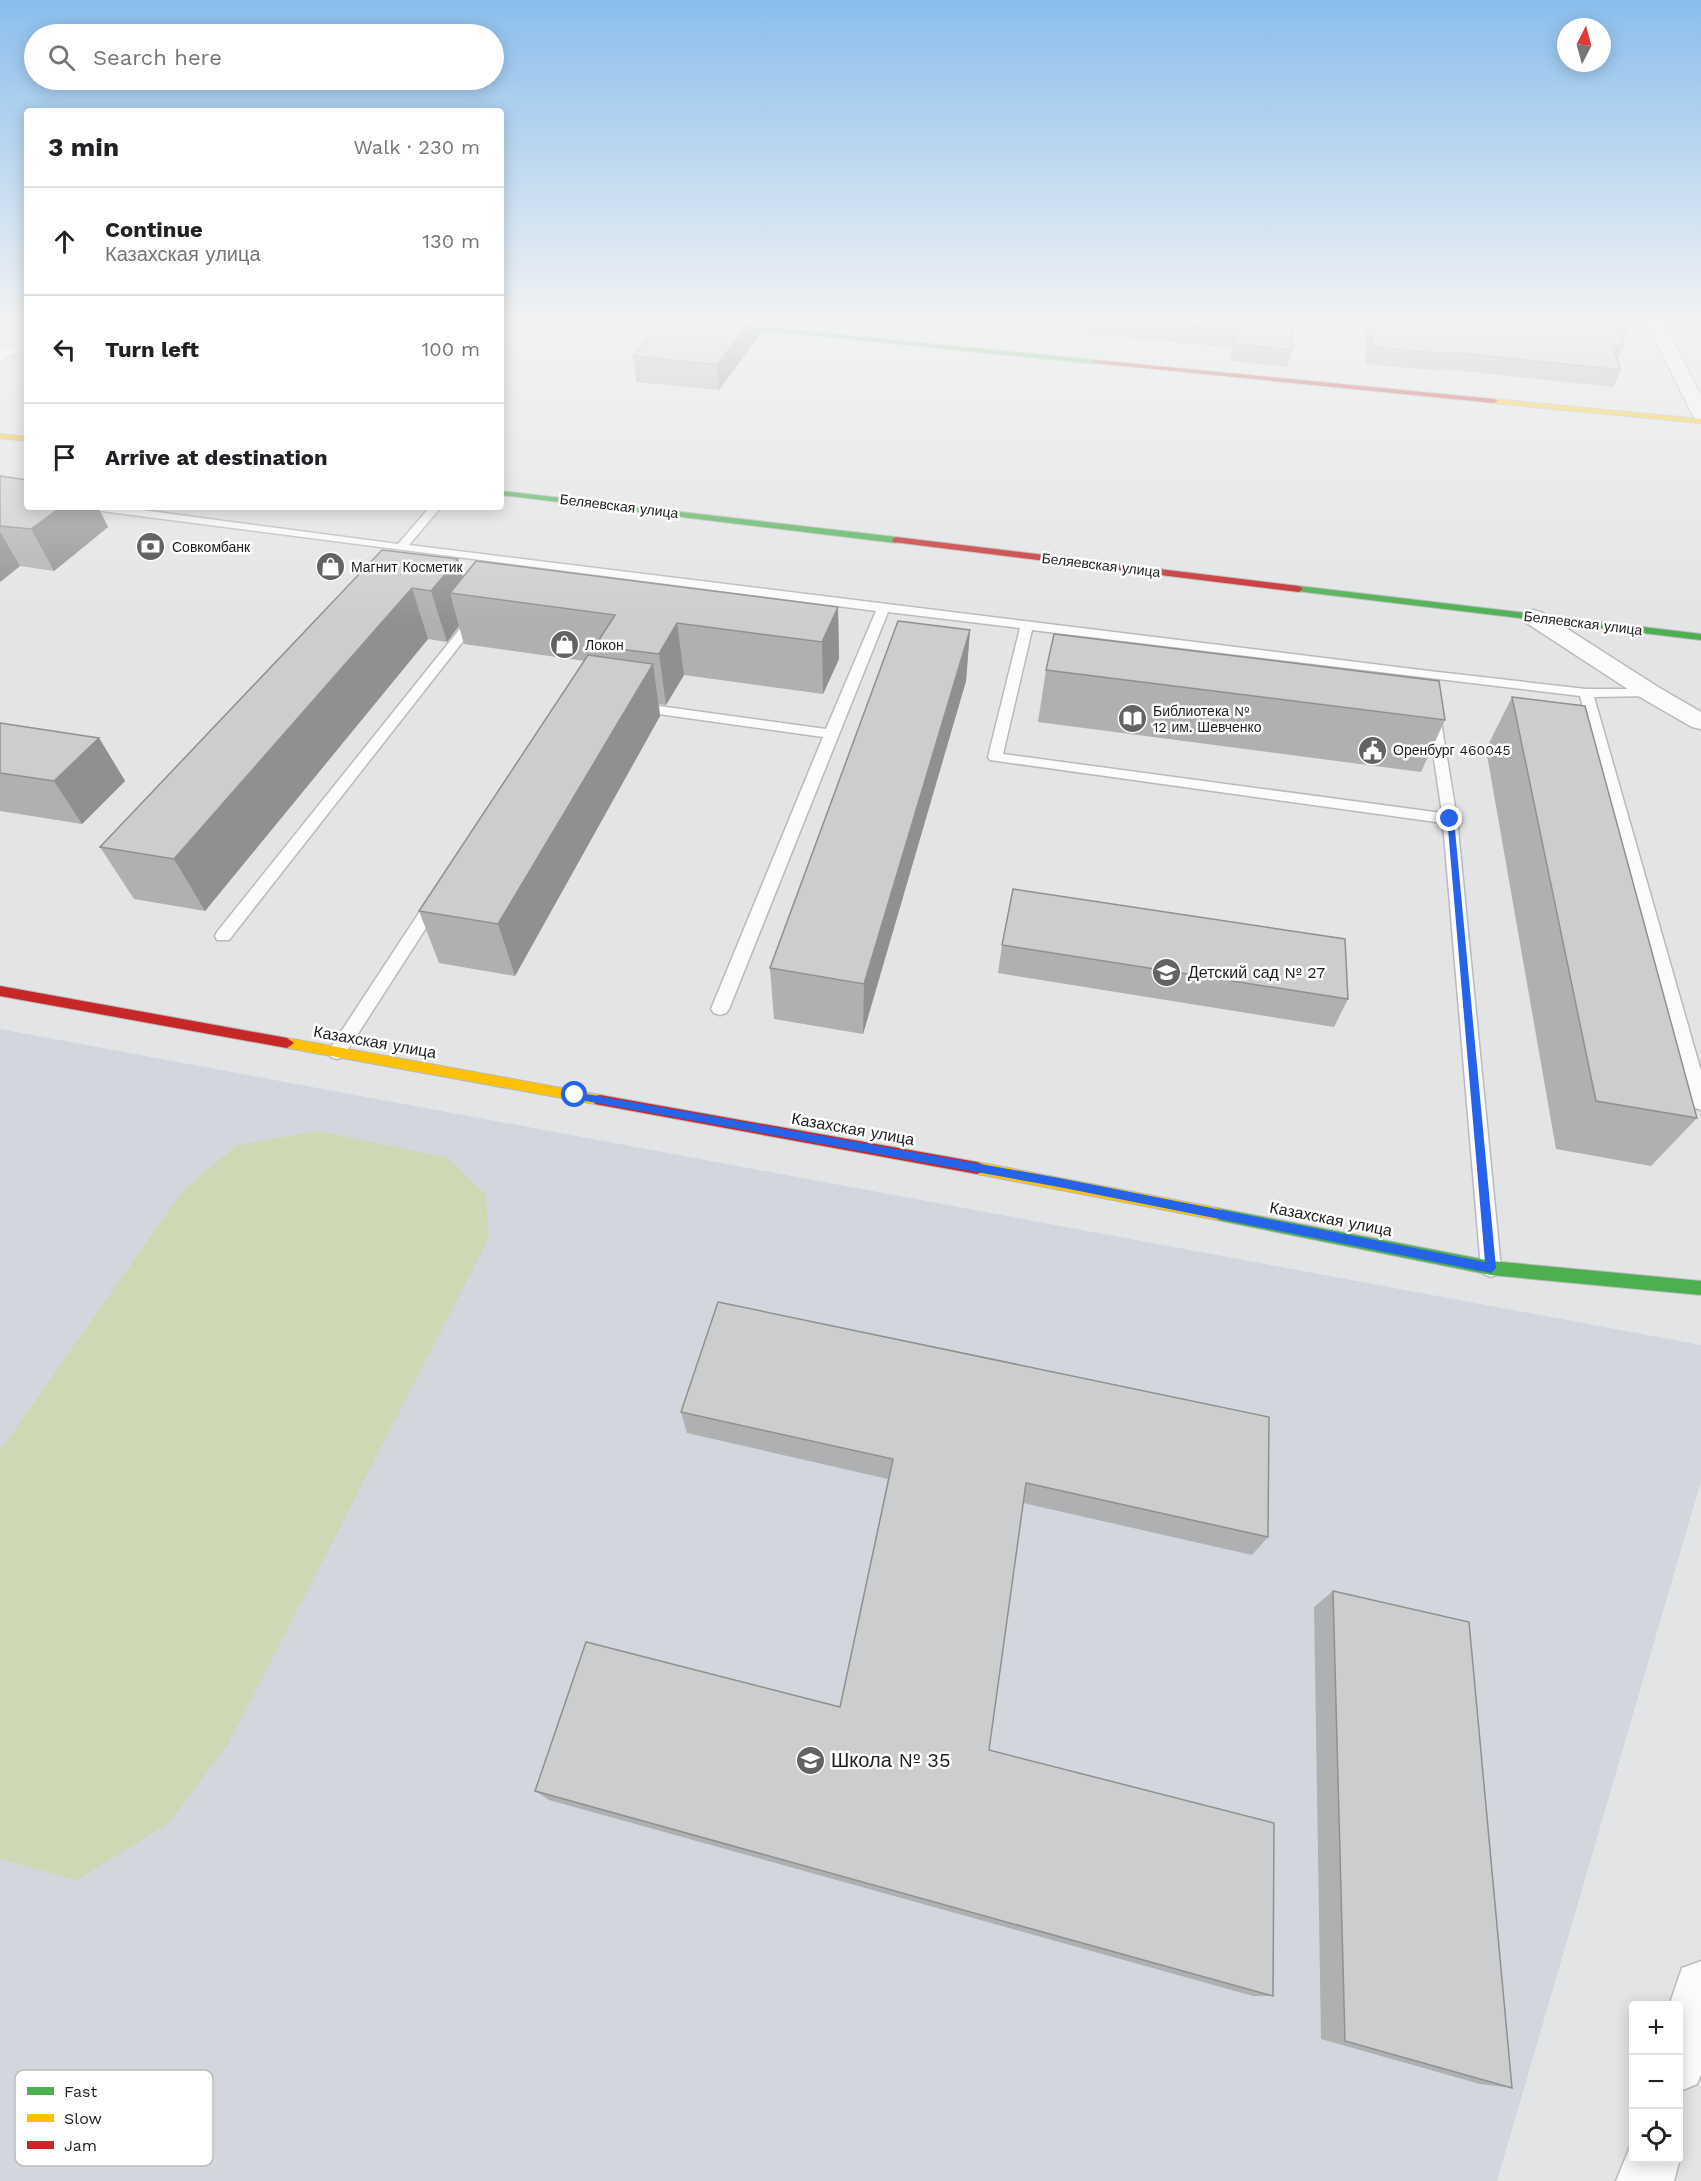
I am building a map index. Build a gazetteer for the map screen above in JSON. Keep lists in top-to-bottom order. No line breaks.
{"streets":{"street":["Беляевская улица","Казахская улица"]},"places":{"bank":["Совкомбанк"],"shop":["Магнит Косметик","Локон"],"library":["Библиотека № 12 им. Шевченко"],"public building":["Оренбург 460045"],"school or university":["Детский сад № 27","Школа № 35"]},"legend":["Fast","Slow","Jam"],"north":"top","page":{"search":"Search here","heading":["3 min","Walk · 230 m"],"list":[["Continue","Казахская улица","130 m"],["Turn left","100 m"],"Arrive at destination"],"map_buttons":["+","−"]}}
